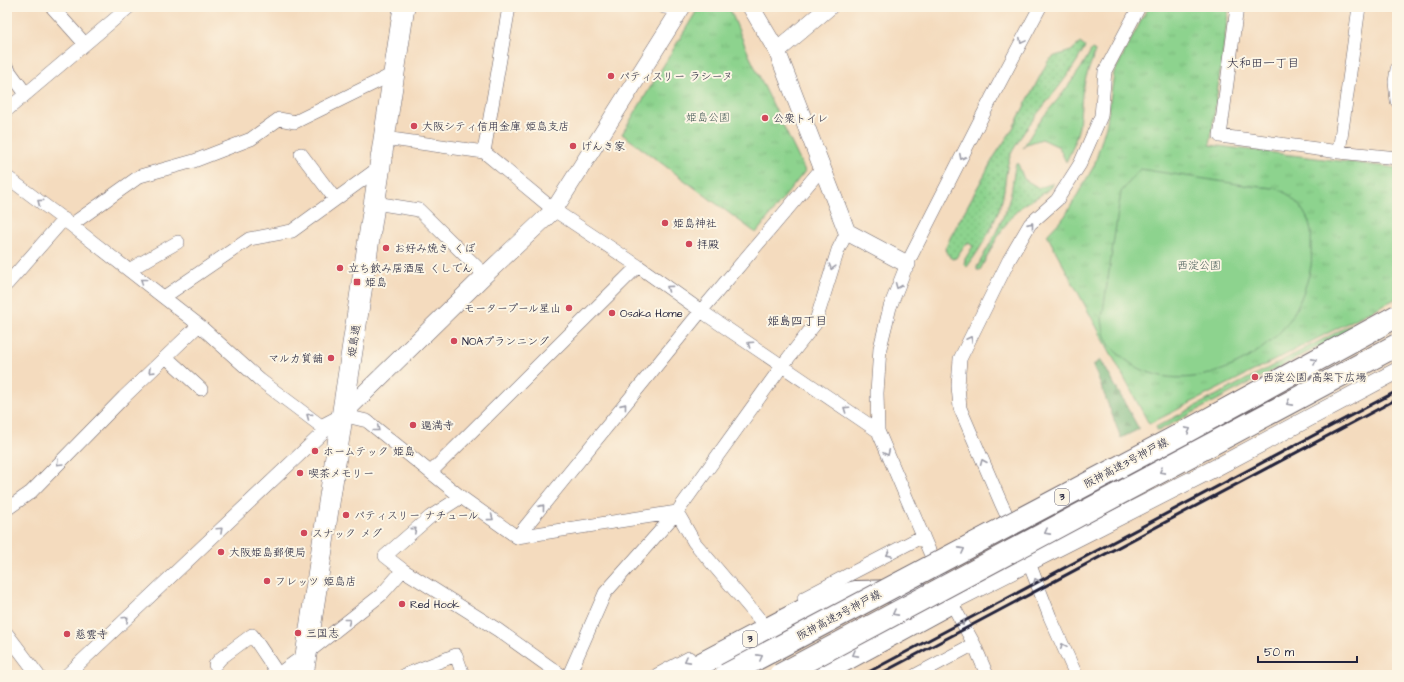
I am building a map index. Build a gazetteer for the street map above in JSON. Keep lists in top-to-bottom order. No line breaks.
{"streets":{"highway":["阪神高速3号神戸線","3"],"main road":["姫島通"]},"districts":["大和田一丁目","姫島四丁目"],"parks":["姫島公園","西淀公園"],"places":{"other":["パティスリー ラシーヌ","公衆トイレ","大阪シティ信用金庫 姫島支店","げんき家","姫島神社","拝殿","お好み焼き くぼ","立ち飲み居酒屋 くしでん","モータープール星山","Osaka Home","NOAプランニング","マルカ質舗","西淀公園 高架下広場","遍満寺","ホームテック 姫島","喫茶メモリー","パティスリー ナチュール","スナック メグ","大阪姫島郵便局","フレッツ 姫島店","Red Hook","三国志","慈雲寺"],"transit":["姫島"]},"scale_bar":"50 m"}
